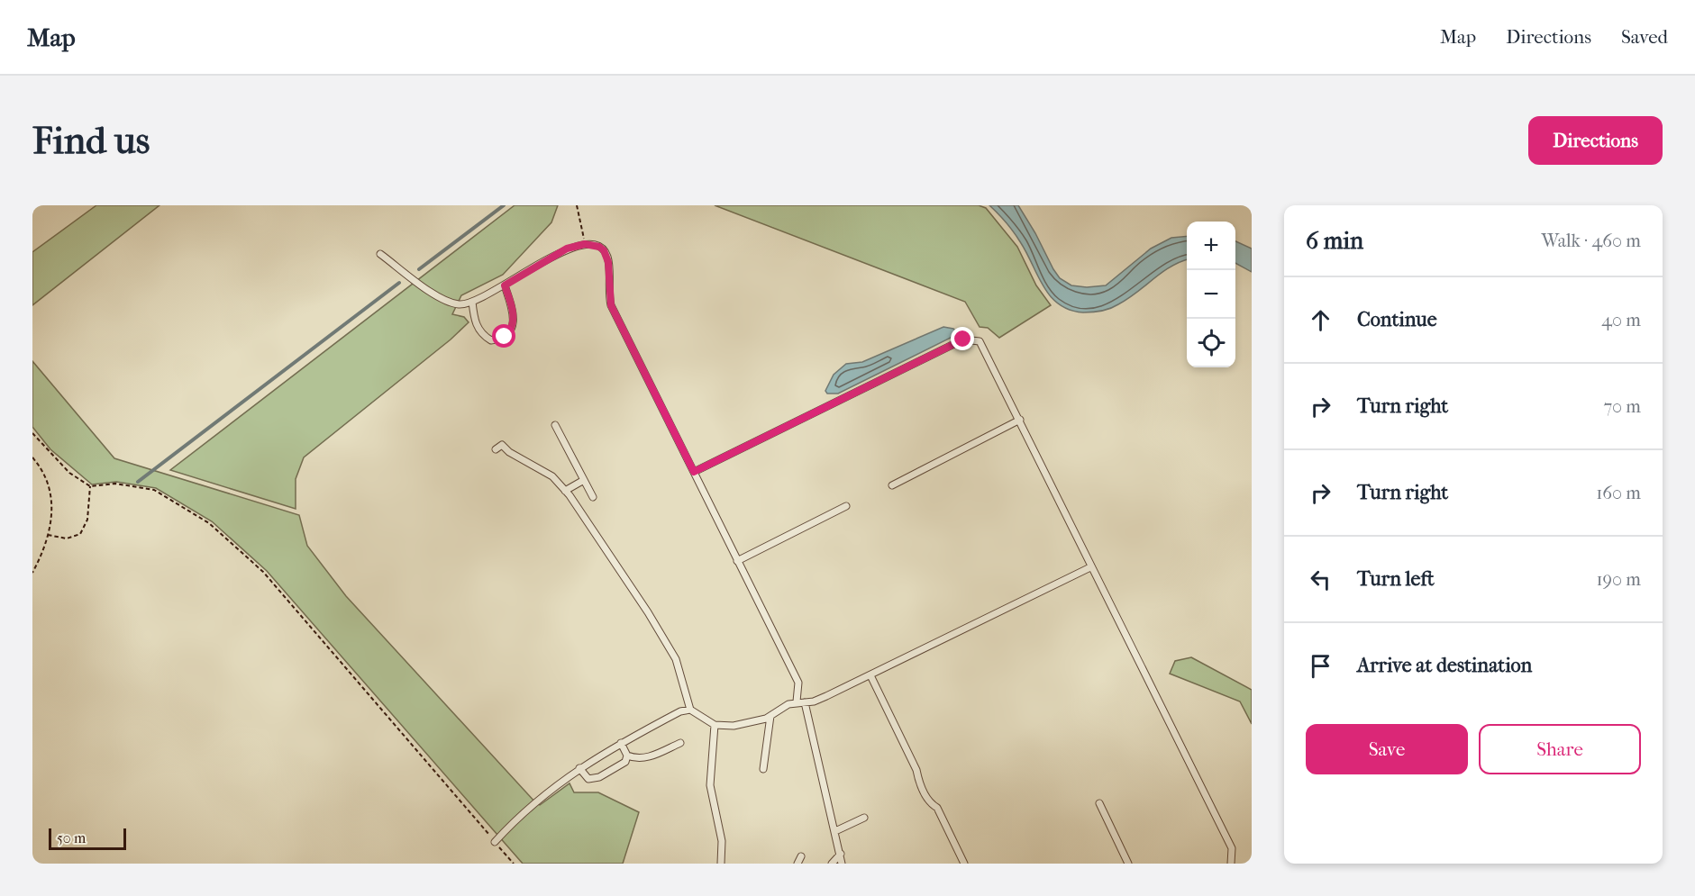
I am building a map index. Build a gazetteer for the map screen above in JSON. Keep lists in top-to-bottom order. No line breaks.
{"scale_bar":"50 m","page":{"header":"Map","nav":["Map","Directions","Saved"],"buttons":["Directions",["Save","Share"]],"title":"Find us","heading":["6 min","Walk · 460 m"],"map_buttons":["+","−"],"list":[["Continue","40 m"],["Turn right","70 m"],["Turn right","160 m"],["Turn left","190 m"],"Arrive at destination"],"scale":"50 m"}}
